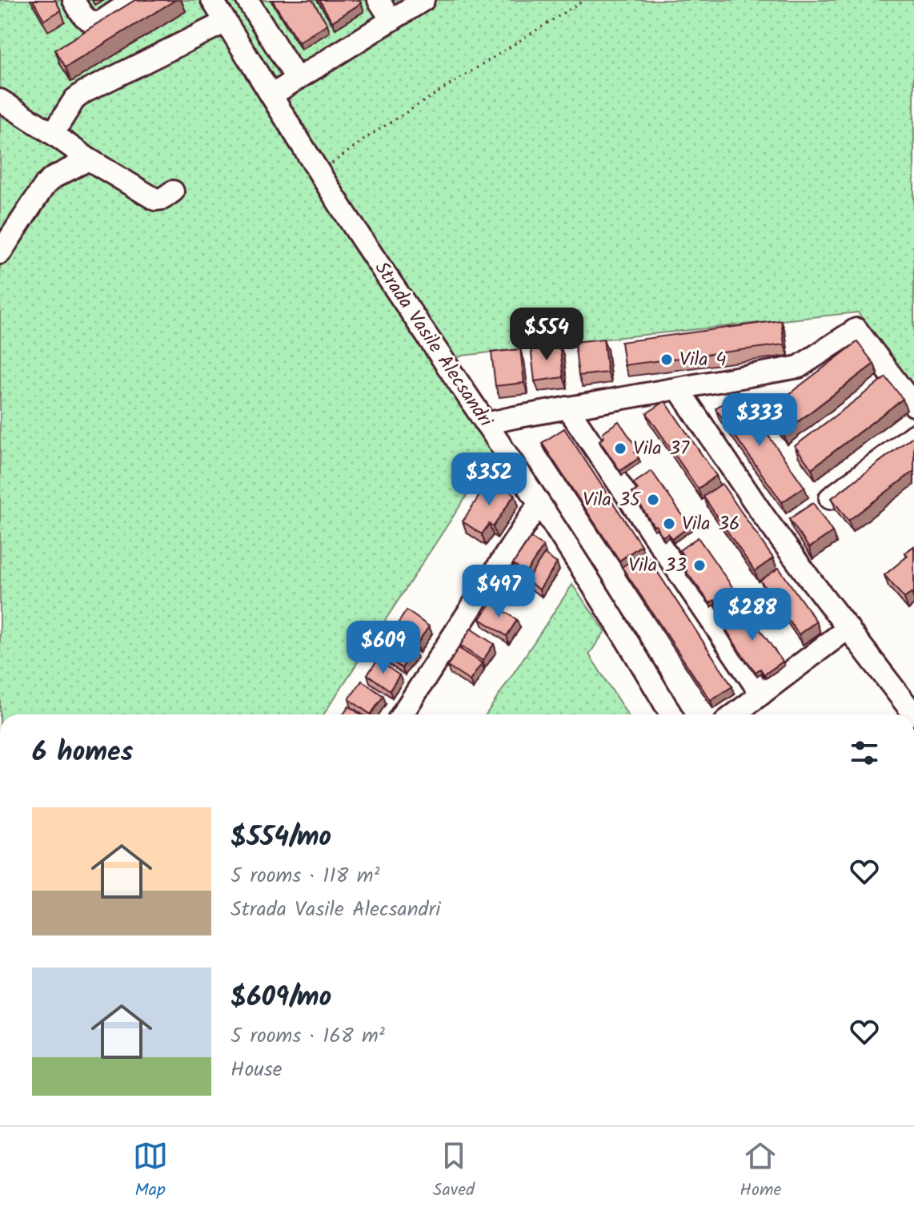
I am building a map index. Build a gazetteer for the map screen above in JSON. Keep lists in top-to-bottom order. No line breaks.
{"streets":{"street":["Strada Vasile Alecsandri"]},"places":["Vila 4","Vila 37","Vila 35","Vila 36","Vila 33"],"page":{"price":["$554","$333","$352","$497","$288","$609"],"heading":"6 homes","list":[{"name":"$554/mo","note":"5 rooms · 118 m² · Strada Vasile Alecsandri"},{"name":"$609/mo","note":"5 rooms · 168 m² · House"}],"tabs":["Map","Saved","Home"]}}
